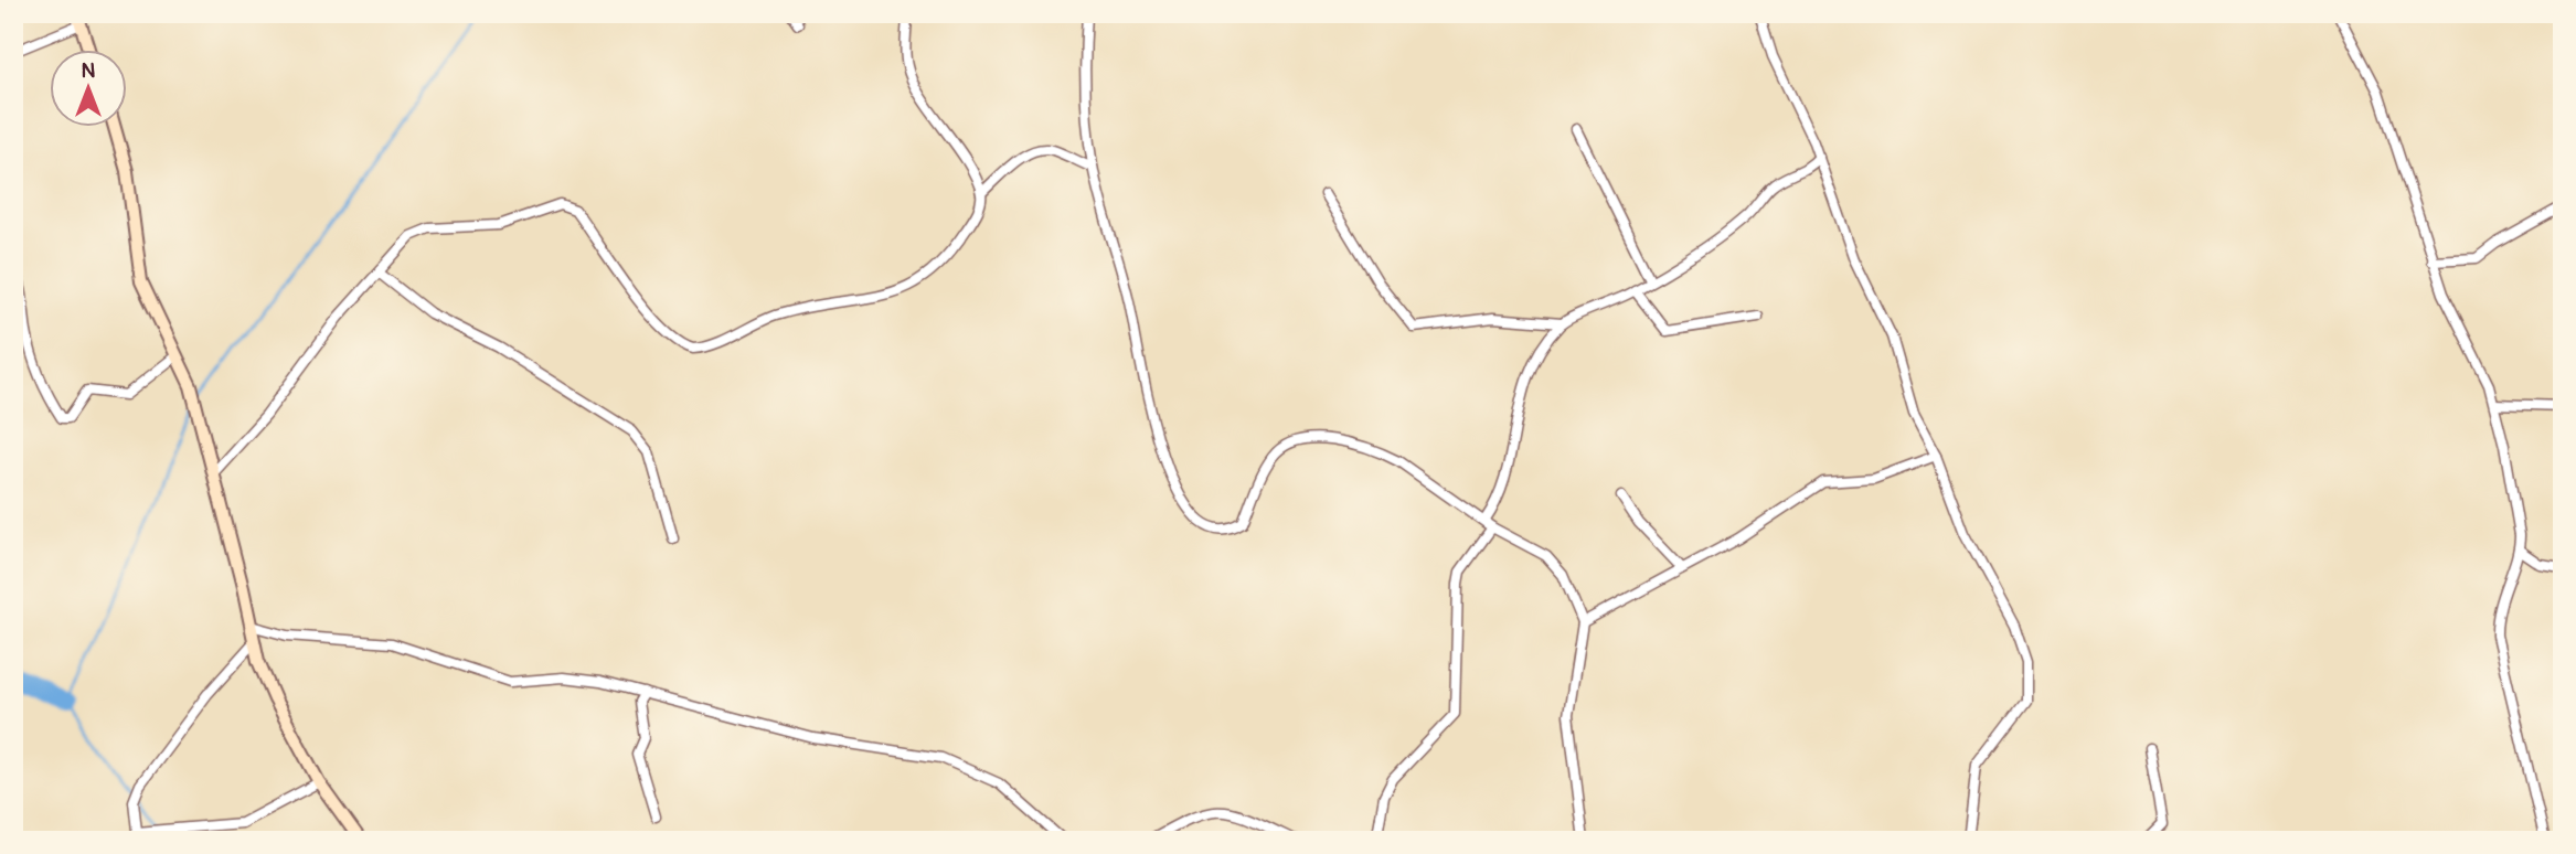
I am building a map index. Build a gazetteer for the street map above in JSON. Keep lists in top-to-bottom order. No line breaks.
{"north":"top"}
